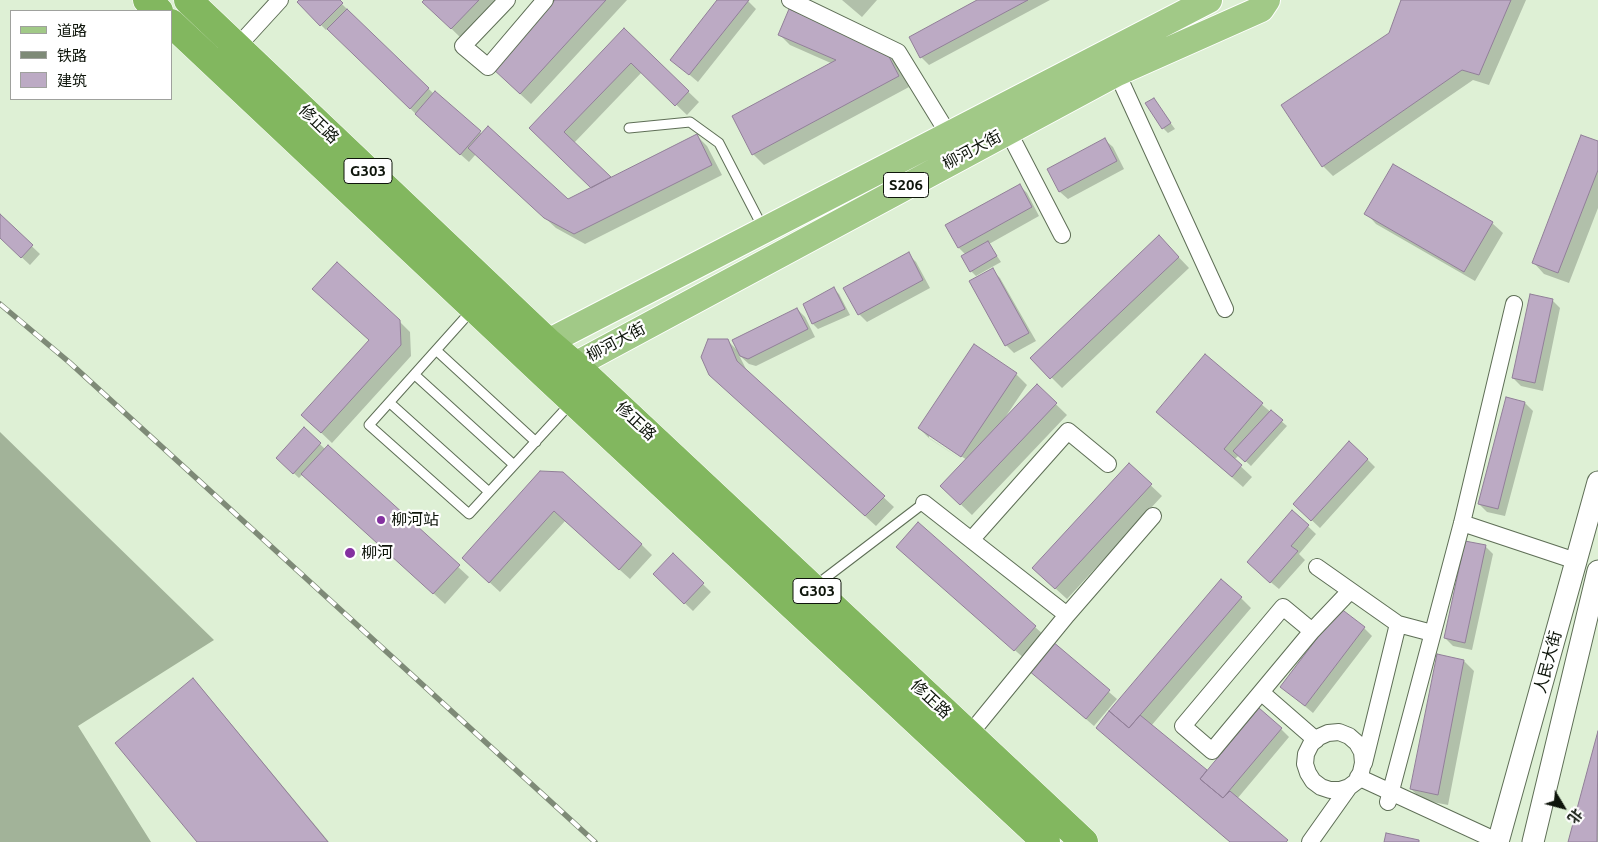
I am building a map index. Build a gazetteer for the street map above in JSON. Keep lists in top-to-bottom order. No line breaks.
{"streets":{"highway":["修正路","G303"],"main road":["柳河大街","S206"],"street":["人民大街"]},"crossings":[["修正路","柳河大街"]],"places":["柳河站","柳河"],"legend":["道路","铁路","建筑"],"north":"bottom right"}
